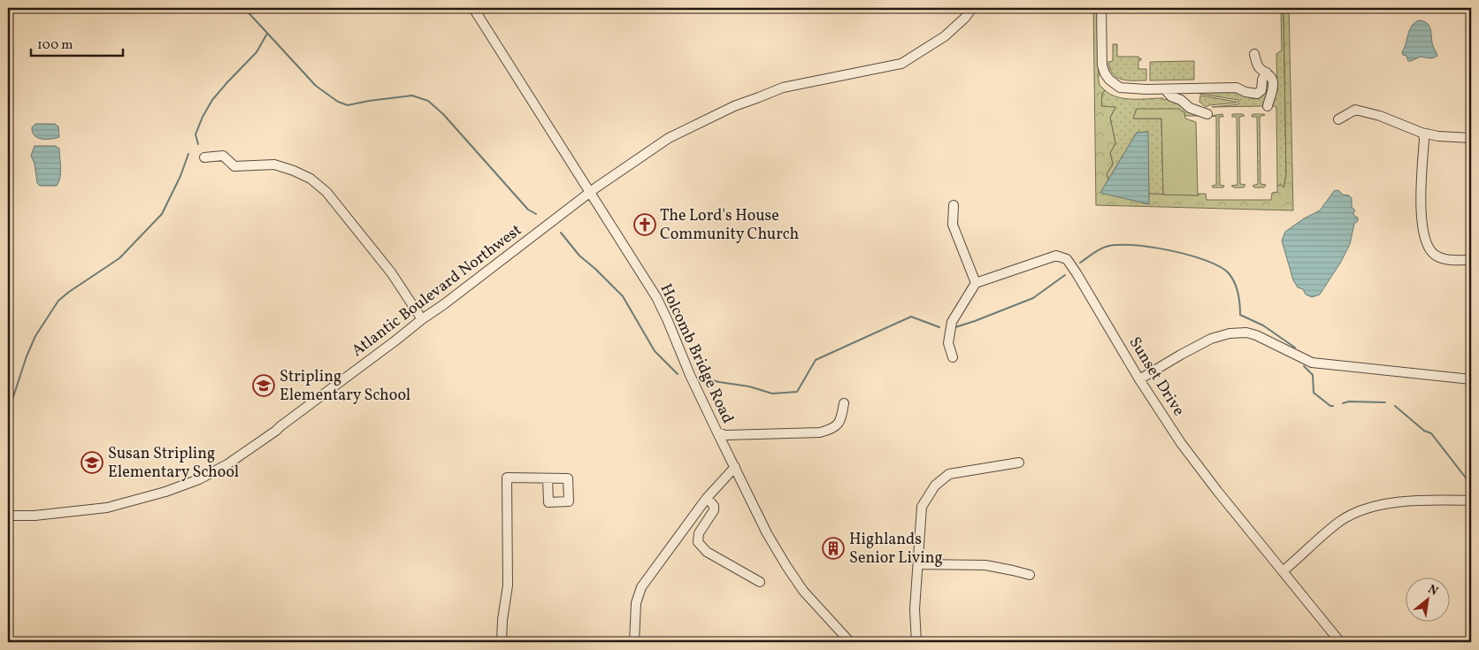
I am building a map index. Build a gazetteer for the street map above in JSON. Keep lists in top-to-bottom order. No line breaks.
{"streets":{"street":["Atlantic Boulevard Northwest","Holcomb Bridge Road","Sunset Drive"]},"crossings":[["Atlantic Boulevard Northwest","Holcomb Bridge Road"]],"places":{"church":["The Lord's House Community Church"],"school or university":["Stripling Elementary School","Susan Stripling Elementary School"],"building":["Highlands Senior Living"]},"scale_bar":"100 m","north":"top right"}
